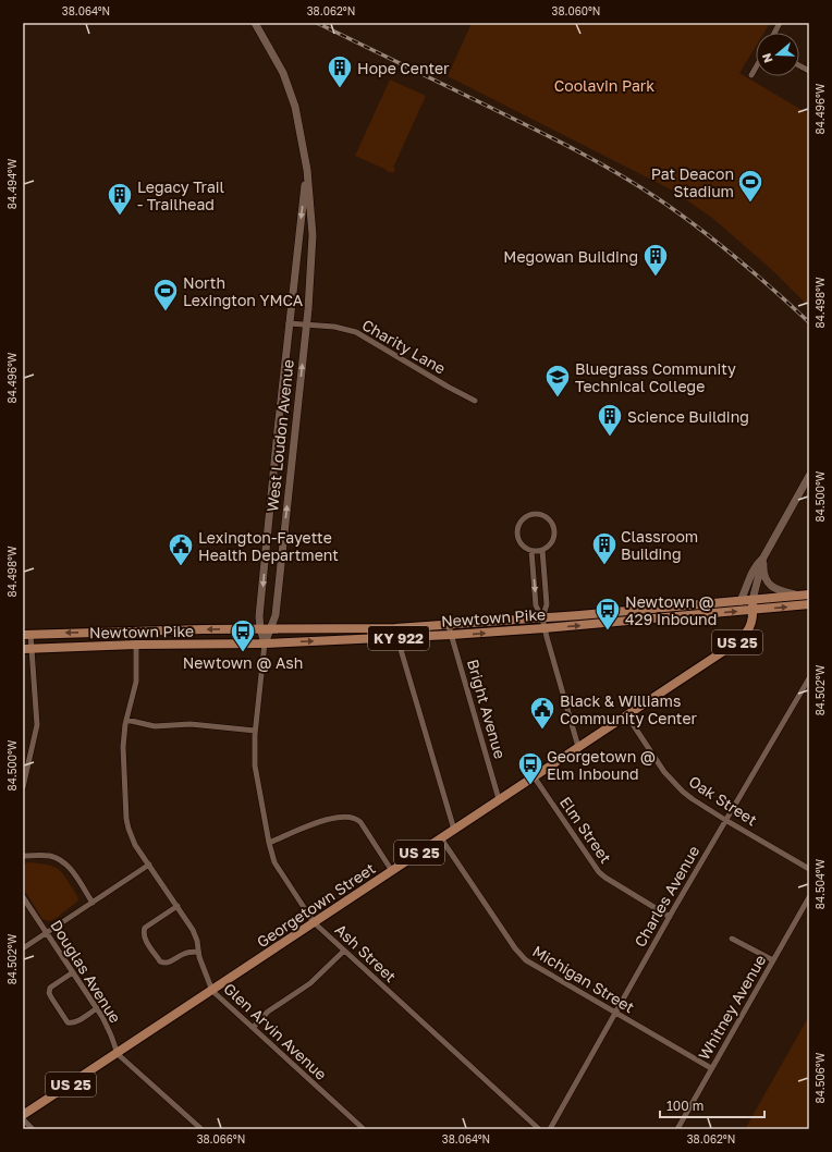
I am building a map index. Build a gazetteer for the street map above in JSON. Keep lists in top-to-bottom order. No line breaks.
{"streets":{"main road":["West Loudon Avenue","Newtown Pike","KY 922","US 25","Georgetown Street"],"street":["Charity Lane","Bright Avenue","Oak Street","Elm Street","Charles Avenue","Ash Street","Douglas Avenue","Michigan Street","Whitney Avenue","Glen Arvin Avenue"]},"crossings":[["Charity Lane","West Loudon Avenue"],["West Loudon Avenue","Newtown Pike"],["West Loudon Avenue","Ash Street"],["Newtown Pike","Bright Avenue"],["Newtown Pike","Georgetown Street"],["Newtown Pike","Ash Street"],["Newtown Pike","Glen Arvin Avenue"],["Bright Avenue","Georgetown Street"],["Oak Street","Charles Avenue"],["Oak Street","Georgetown Street"],["Elm Street","Charles Avenue"],["Elm Street","Georgetown Street"],["Charles Avenue","Michigan Street"],["Georgetown Street","Ash Street"],["Georgetown Street","Douglas Avenue"],["Georgetown Street","Michigan Street"],["Georgetown Street","Glen Arvin Avenue"],["Michigan Street","Whitney Avenue"]],"parks":["Coolavin Park"],"places":{"building":["Hope Center","Legacy Trail - Trailhead","Megowan Building","Science Building","Classroom Building"],"sports":["Pat Deacon Stadium","North Lexington YMCA"],"school or university":["Bluegrass Community Technical College"],"public building":["Lexington-Fayette Health Department","Black & Williams Community Center"],"bus stop":["Newtown @ 429 Inbound","Newtown @ Ash","Georgetown @ Elm Inbound"]},"scale_bar":"100 m","north":"left","coordinates":["38.064°N","38.062°N","38.060°N","84.496°W","84.494°W","84.498°W","84.500°W","84.502°W","84.504°W","84.506°W","38.066°N"]}
